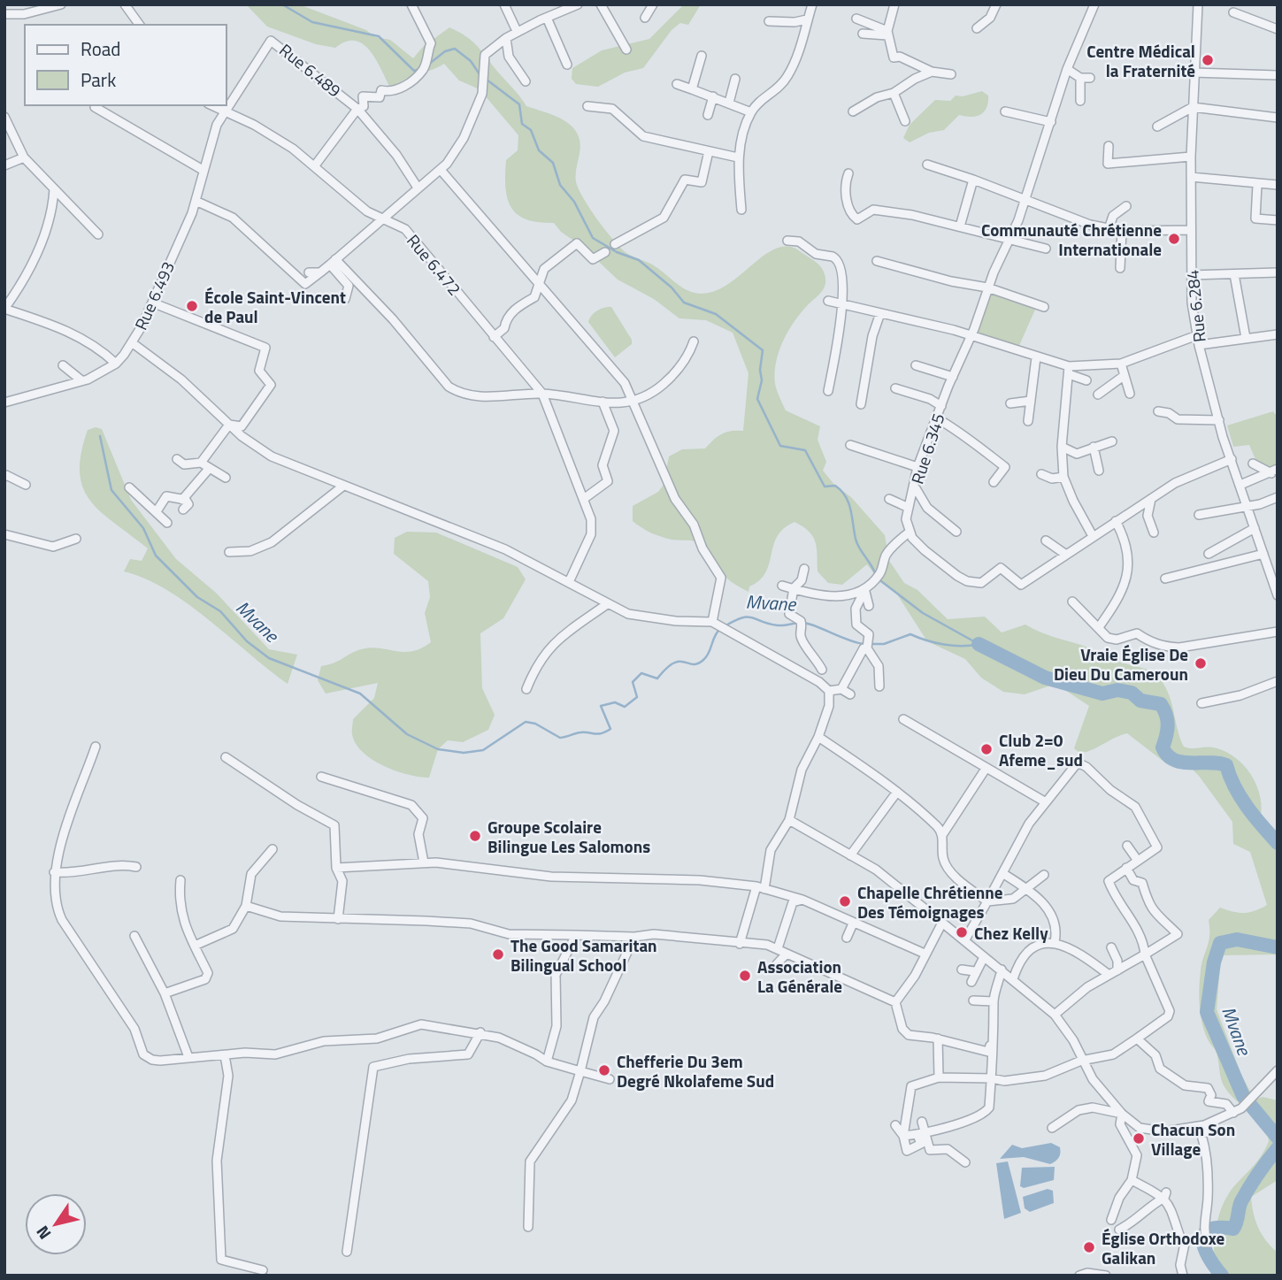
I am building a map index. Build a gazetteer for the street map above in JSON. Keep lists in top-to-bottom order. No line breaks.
{"streets":{"street":["Rue 6.489","Rue 6.472","Rue 6.493","Rue 6.284","Rue 6.345"]},"crossings":[["Rue 6.489","Rue 6.472"],["Rue 6.489","Rue 6.493"],["Rue 6.472","Rue 6.493"]],"water":["Mvane"],"places":["Centre Médical la Fraternité","Communauté Chrétienne Internationale","École Saint-Vincent de Paul","Vraie Église De Dieu Du Cameroun","Club 2=0 Afeme_sud","Groupe Scolaire Bilingue Les Salomons","Chapelle Chrétienne Des Témoignages","Chez Kelly","The Good Samaritan Bilingual School","Association La Générale","Chefferie Du 3em Degré Nkolafeme Sud","Chacun Son Village","Église Orthodoxe Galikan"],"legend":["Road","Park"],"north":"bottom left"}
